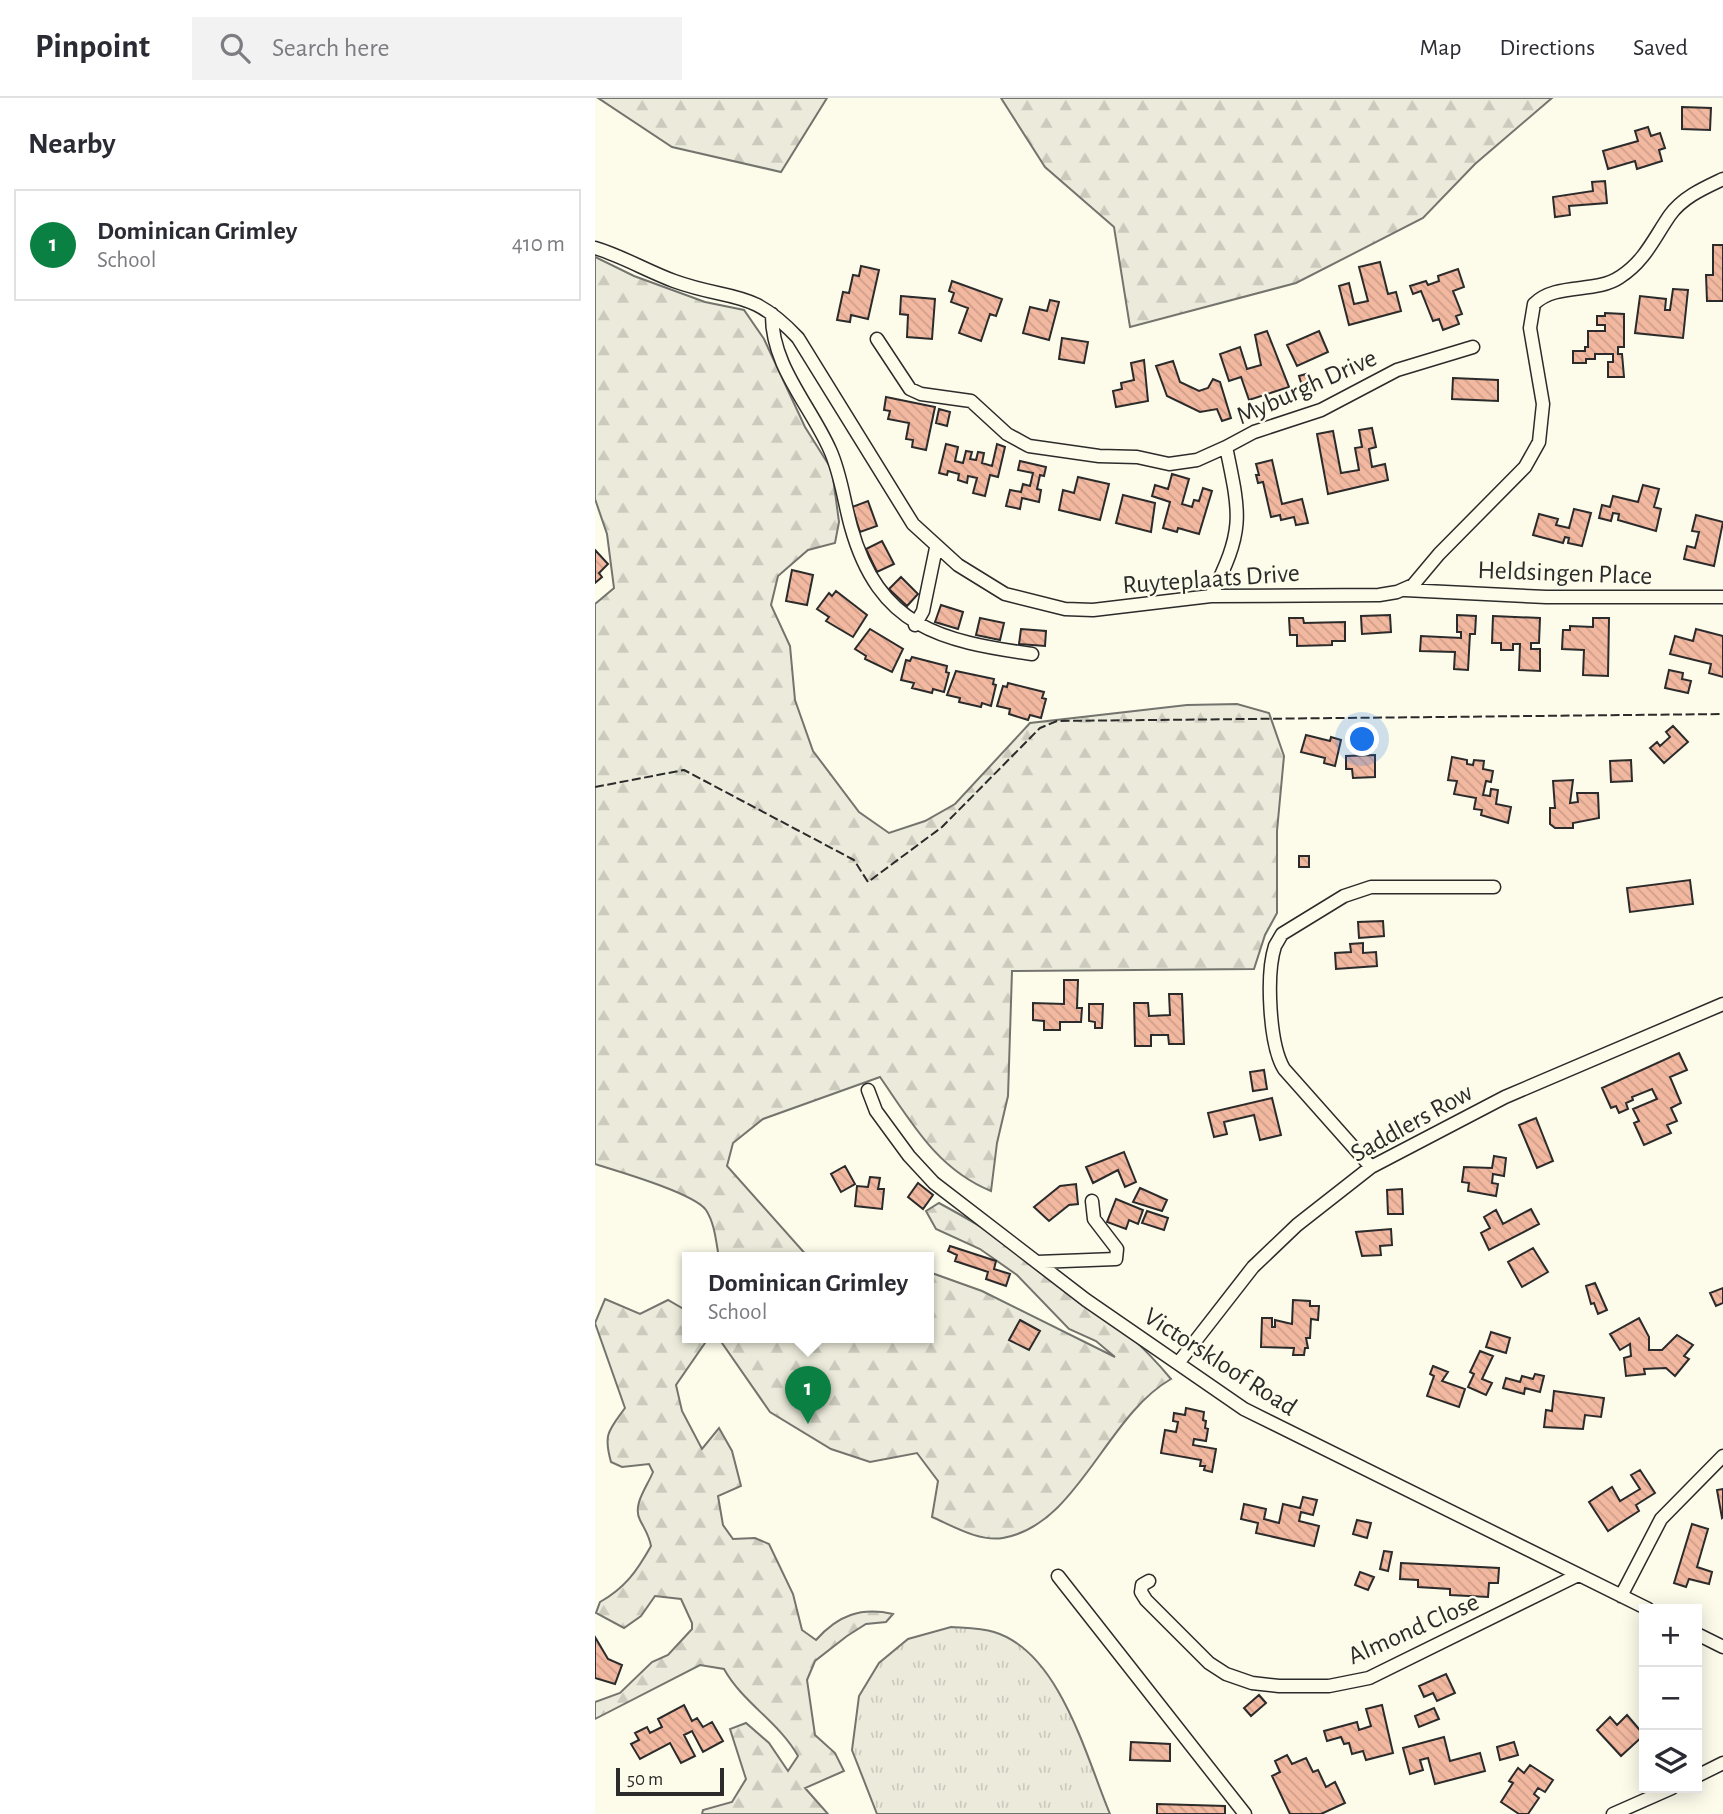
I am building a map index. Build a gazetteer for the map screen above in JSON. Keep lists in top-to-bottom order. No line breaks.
{"streets":{"street":["Myburgh Drive","Heldsingen Place","Ruyteplaats Drive","Saddlers Row","Victorskloof Road","Almond Close"]},"crossings":[["Myburgh Drive","Ruyteplaats Drive"],["Heldsingen Place","Ruyteplaats Drive"],["Saddlers Row","Victorskloof Road"],["Victorskloof Road","Almond Close"]],"scale_bar":"50 m","page":{"header":"Pinpoint","search":"Search here","nav":["Map","Directions","Saved"],"heading":"Nearby","list":[{"mark":"1","name":"Dominican Grimley","note":"School","value":"410 m"}],"popup":["Dominican Grimley","School"],"pins":"1","map_buttons":["+","−"],"scale":"50 m"}}
